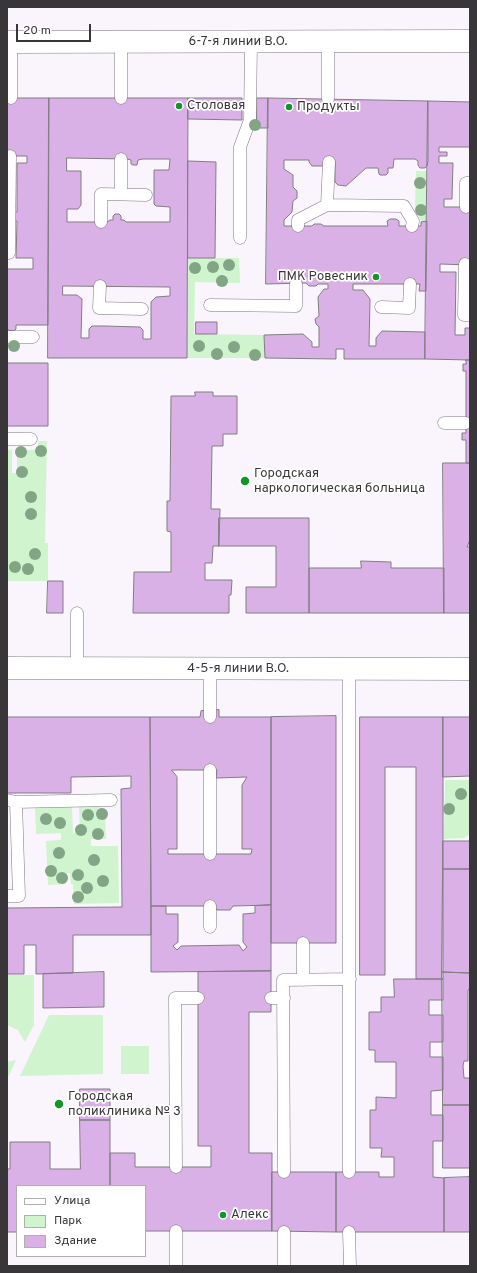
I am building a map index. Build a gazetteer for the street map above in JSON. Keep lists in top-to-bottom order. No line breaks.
{"streets":{"street":["6-7-я линии В.О.","4-5-я линии В.О."]},"places":["Столовая","Продукты","ПМК Ровесник","Городская наркологическая больница","Городская поликлиника № 3","Алекс"],"legend":["Улица","Парк","Здание"],"scale_bar":"20 m"}
